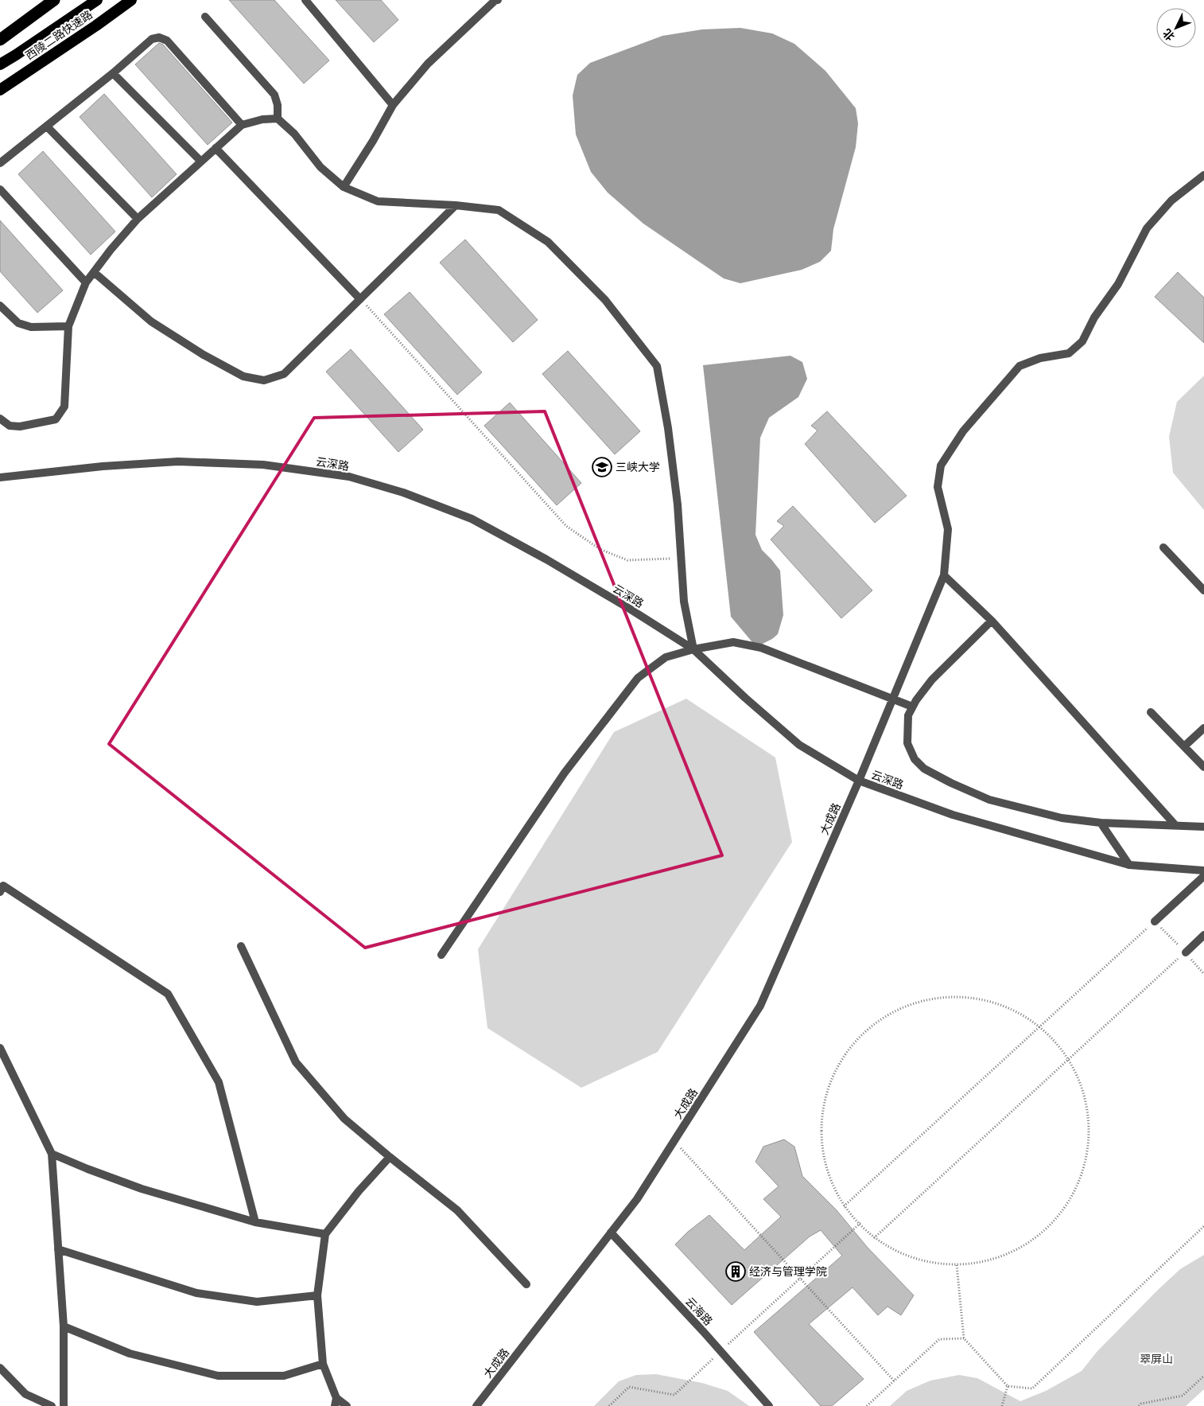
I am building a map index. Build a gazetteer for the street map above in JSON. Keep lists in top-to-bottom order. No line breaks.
{"streets":{"highway":["西陵二路快速路"],"street":["云深路","大成路","云海路"]},"crossings":[["云深路","大成路"],["大成路","云海路"]],"parks":["翠屏山"],"places":{"school or university":["三峡大学"],"building":["经济与管理学院"]},"north":"bottom left"}
